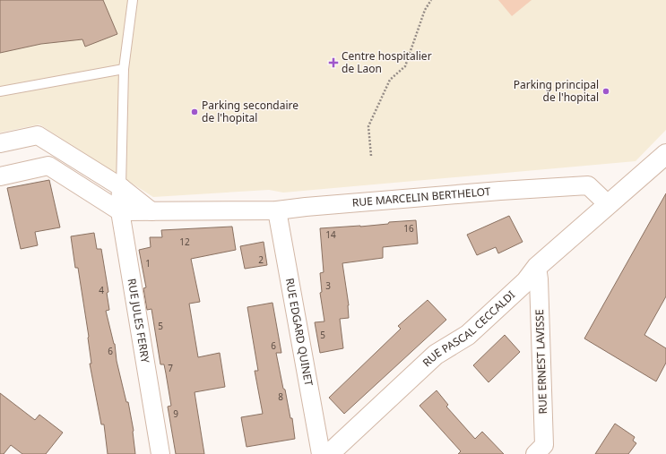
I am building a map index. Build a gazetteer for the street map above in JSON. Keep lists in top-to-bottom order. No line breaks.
{"streets":{"street":["RUE MARCELIN BERTHELOT","RUE JULES FERRY","RUE PASCAL CECCALDI","RUE EDGARD QUINET","RUE ERNEST LAVISSE"]},"crossings":[["RUE MARCELIN BERTHELOT","RUE JULES FERRY"],["RUE MARCELIN BERTHELOT","RUE PASCAL CECCALDI"],["RUE MARCELIN BERTHELOT","RUE EDGARD QUINET"],["RUE PASCAL CECCALDI","RUE ERNEST LAVISSE"]],"places":{"health":["Centre hospitalier de Laon"],"other":["Parking principal de l'hopital","Parking secondaire de l'hopital"]},"house_numbers":["16","14","12","2","1","3","4","5","5","6","6","7","8","9"]}
